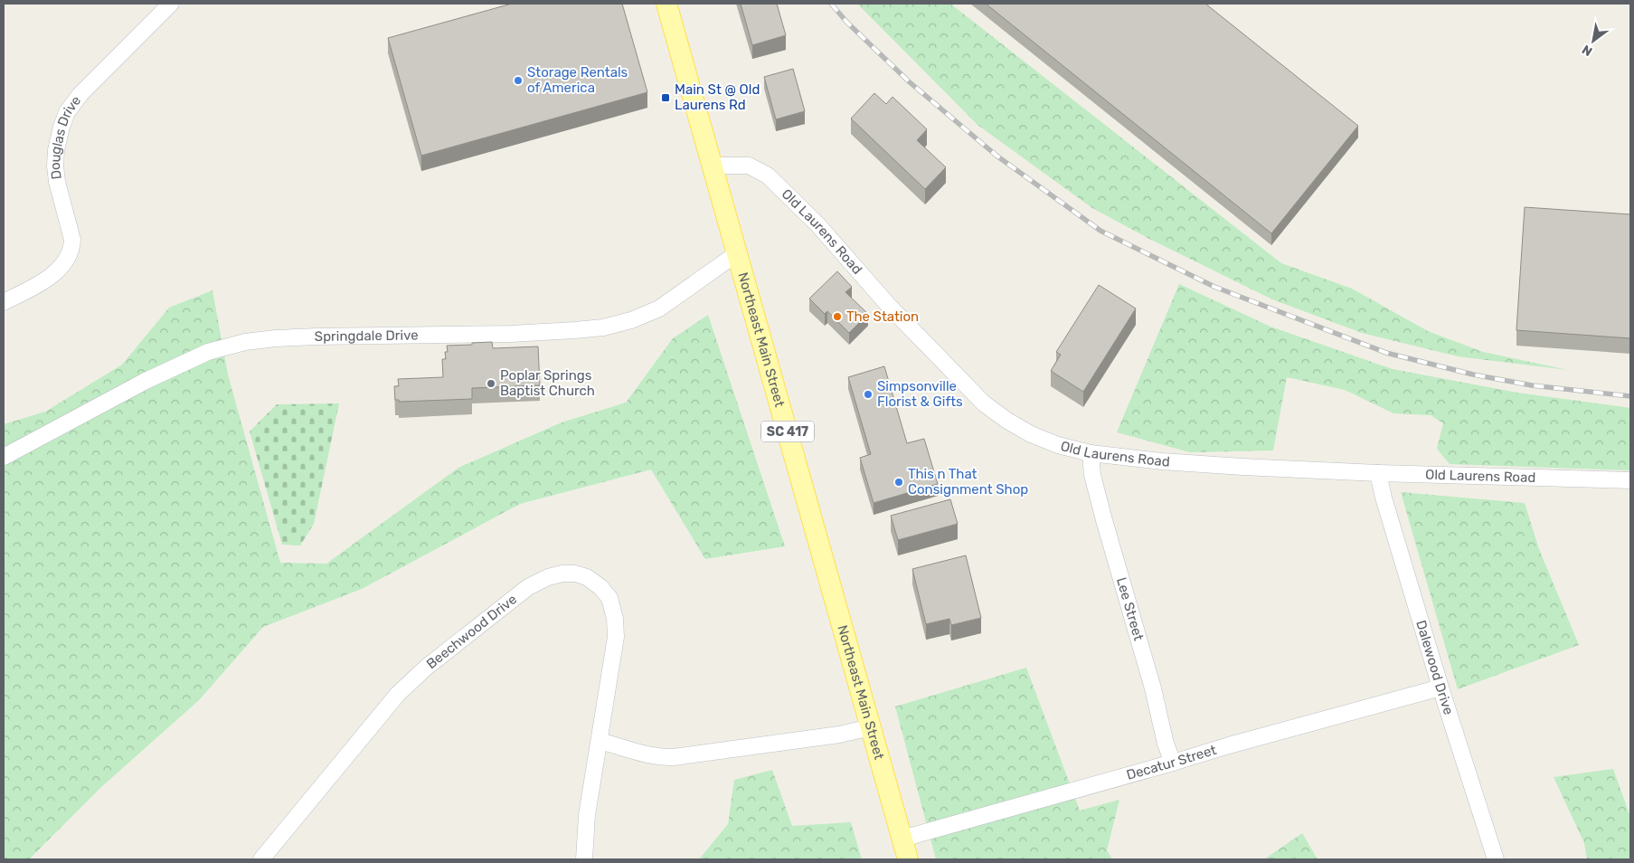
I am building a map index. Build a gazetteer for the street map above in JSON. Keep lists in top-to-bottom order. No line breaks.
{"streets":{"main road":["Northeast Main Street","SC 417"],"street":["Douglas Drive","Old Laurens Road","Springdale Drive","Lee Street","Beechwood Drive","Dalewood Drive","Decatur Street"]},"crossings":[["Old Laurens Road","Northeast Main Street"],["Old Laurens Road","Lee Street"],["Old Laurens Road","Dalewood Drive"],["Springdale Drive","Northeast Main Street"],["Northeast Main Street","Decatur Street"],["Lee Street","Decatur Street"],["Dalewood Drive","Decatur Street"]],"places":{"other":["Storage Rentals of America","The Station","Poplar Springs Baptist Church","Simpsonville Florist & Gifts","This n That Consignment Shop"],"transit":["Main St @ Old Laurens Rd"]},"north":"bottom left"}
